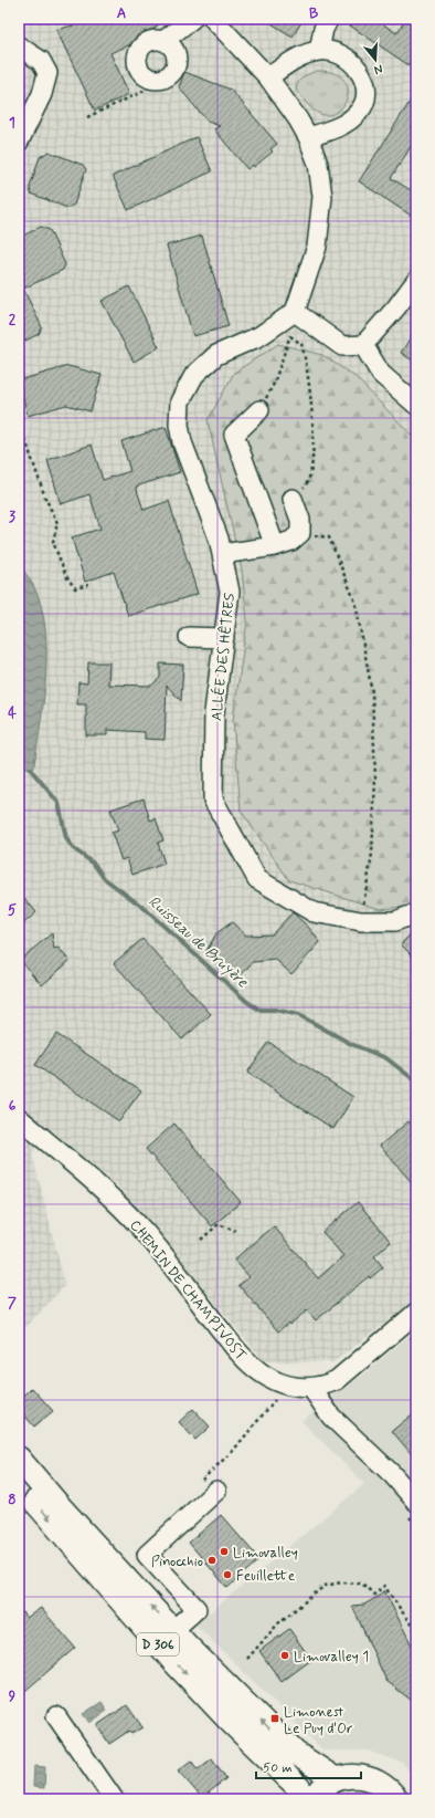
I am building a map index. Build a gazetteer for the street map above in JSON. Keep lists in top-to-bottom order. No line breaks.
{"streets":{"main road":["D 306"],"street":["ALLÉE DES HÊTRES","CHEMIN DE CHAMPIVOST"]},"water":["Ruisseau de Bruyère"],"places":{"other":["Limovalley","Pinocchio","Feuillette","Limovalley 1"],"transit":["Limonest Le Puy d'Or"]},"scale_bar":"50 m","north":"bottom","grid":{"columns":["A","B"],"rows":["1","2","3","4","5","6","7","8","9"]}}
